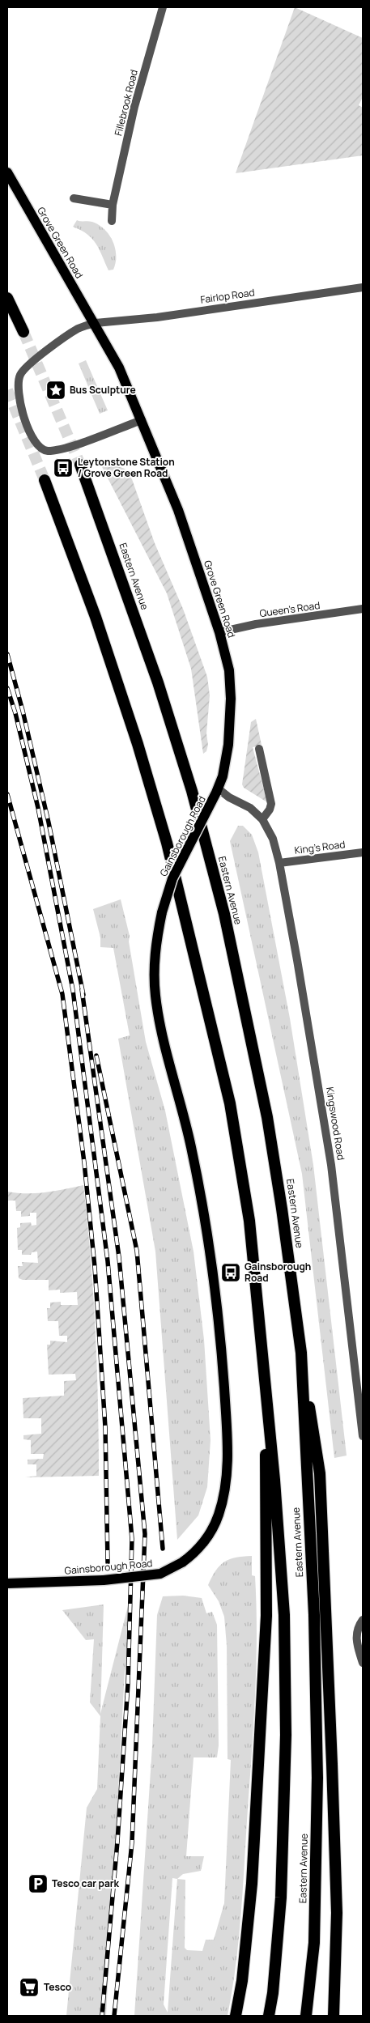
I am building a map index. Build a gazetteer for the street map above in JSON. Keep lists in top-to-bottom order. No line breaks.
{"streets":{"highway":["Eastern Avenue"],"main road":["Grove Green Road","Gainsborough Road"],"street":["Fillebrook Road","Fairlop Road","Queen's Road","King's Road","Kingswood Road"]},"crossings":[["Grove Green Road","Fairlop Road"],["Grove Green Road","Queen's Road"],["Grove Green Road","Gainsborough Road"],["Grove Green Road","Kingswood Road"],["Gainsborough Road","Kingswood Road"],["King's Road","Kingswood Road"]],"places":{"place":["Bus Sculpture"],"bus stop":["Leytonstone Station / Grove Green Road","Gainsborough Road"],"parking":["Tesco car park"],"supermarket":["Tesco"]}}
